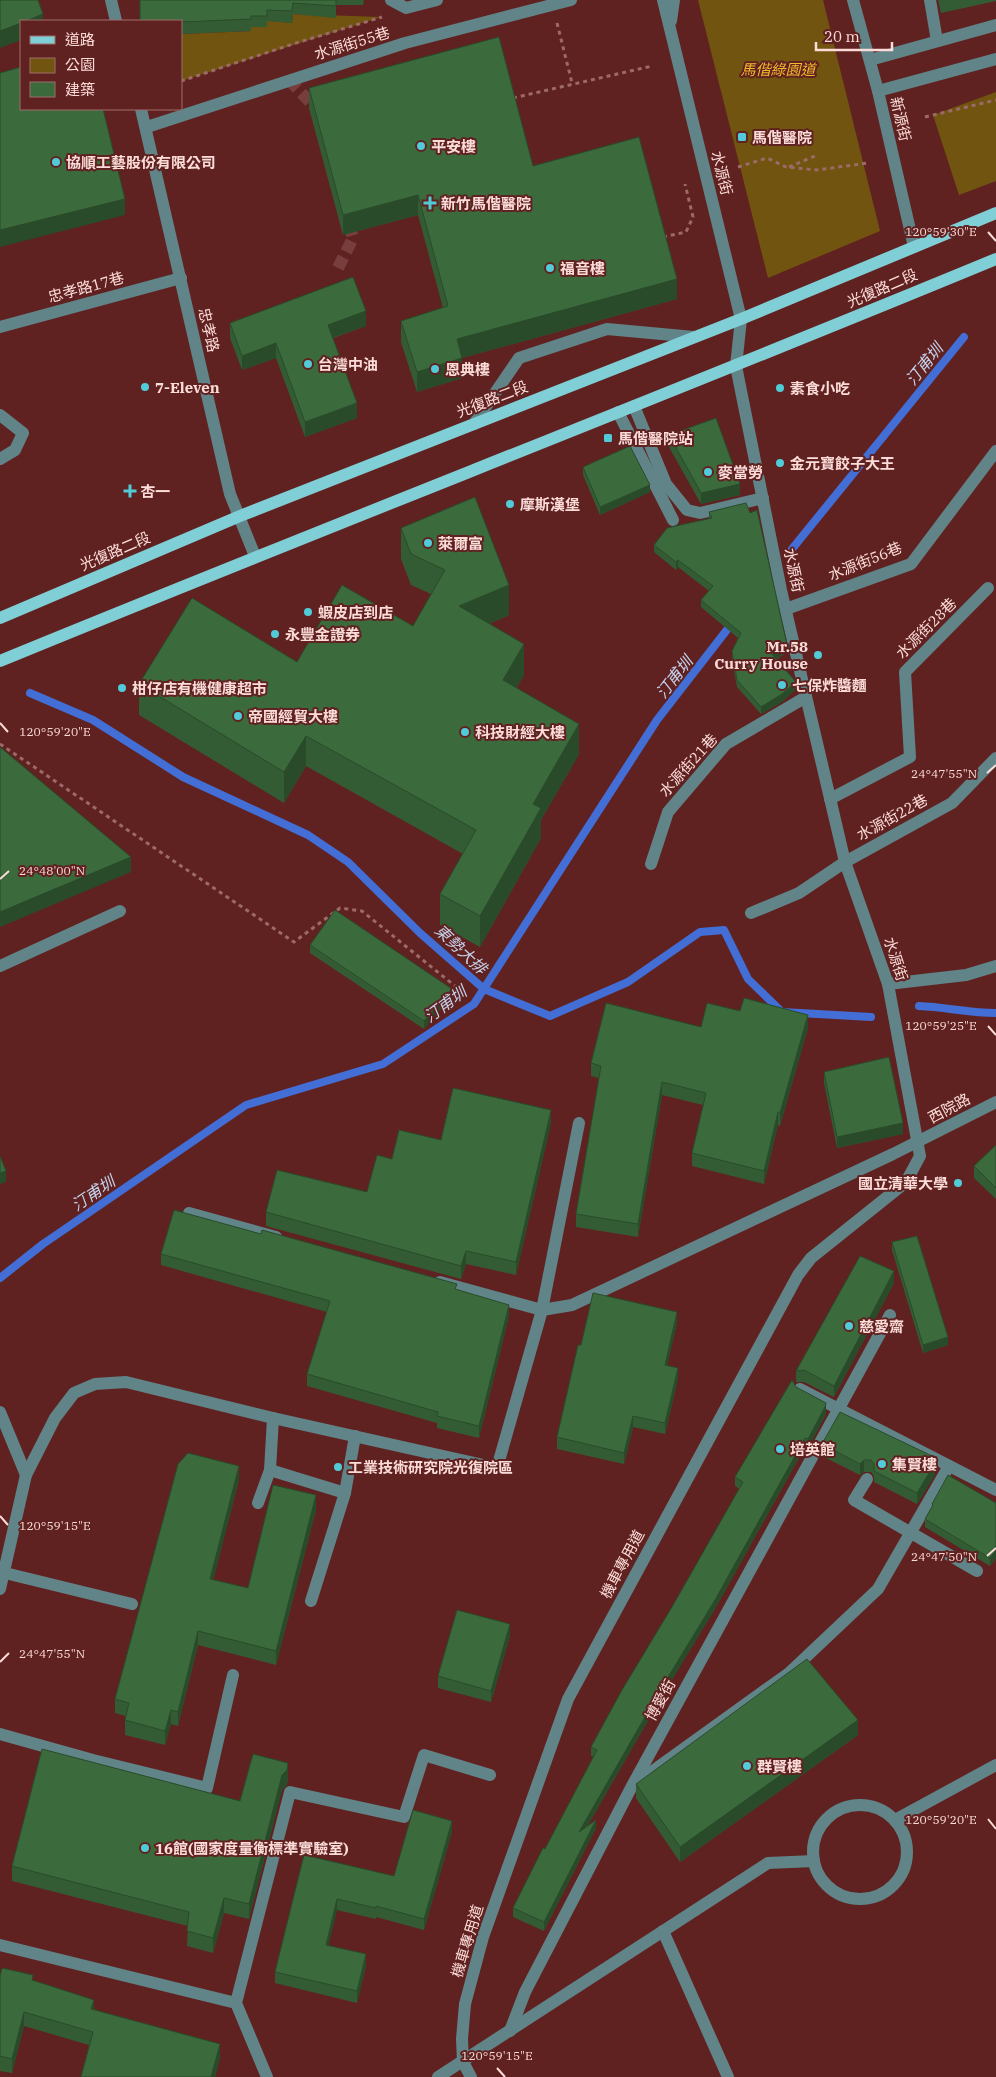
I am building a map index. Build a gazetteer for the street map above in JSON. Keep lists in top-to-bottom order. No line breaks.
{"streets":{"main road":["光復路二段"],"street":["水源街55巷","新源街","水源街","忠孝路17巷","忠孝路","水源街56巷","水源街28巷","水源街21巷","水源街22巷","西院路","機車專用道","博愛街"]},"crossings":[["水源街55巷","忠孝路"],["新源街","光復路二段"],["水源街","光復路二段"],["水源街","水源街56巷"],["水源街","水源街28巷"],["水源街","水源街21巷"],["水源街","水源街22巷"],["水源街","西院路"],["水源街","機車專用道"],["忠孝路17巷","忠孝路"],["光復路二段","忠孝路"],["西院路","機車專用道"]],"water":["汀甫圳","東勢大排"],"parks":["馬偕綠園道"],"places":{"transit":["馬偕醫院","馬偕醫院站"],"other":["平安樓","協順工藝股份有限公司","福音樓","台灣中油","恩典樓","7-Eleven","素食小吃","金元寶餃子大王","麥當勞","摩斯漢堡","萊爾富","蝦皮店到店","永豐金證券","Mr.58 Curry House","七保炸醬麵","柑仔店有機健康超市","帝國經貿大樓","科技財經大樓","國立清華大學","慈愛齋","培英館","集賢樓","工業技術研究院光復院區","群賢樓","16館(國家度量衡標準實驗室)"],"health":["新竹馬偕醫院","杏一"]},"legend":["道路","公園","建築"],"scale_bar":"20 m","coordinates":["120°59'30\"E","120°59'20\"E","24°47'55\"N","24°48'00\"N","120°59'25\"E","120°59'15\"E","24°47'50\"N"]}
